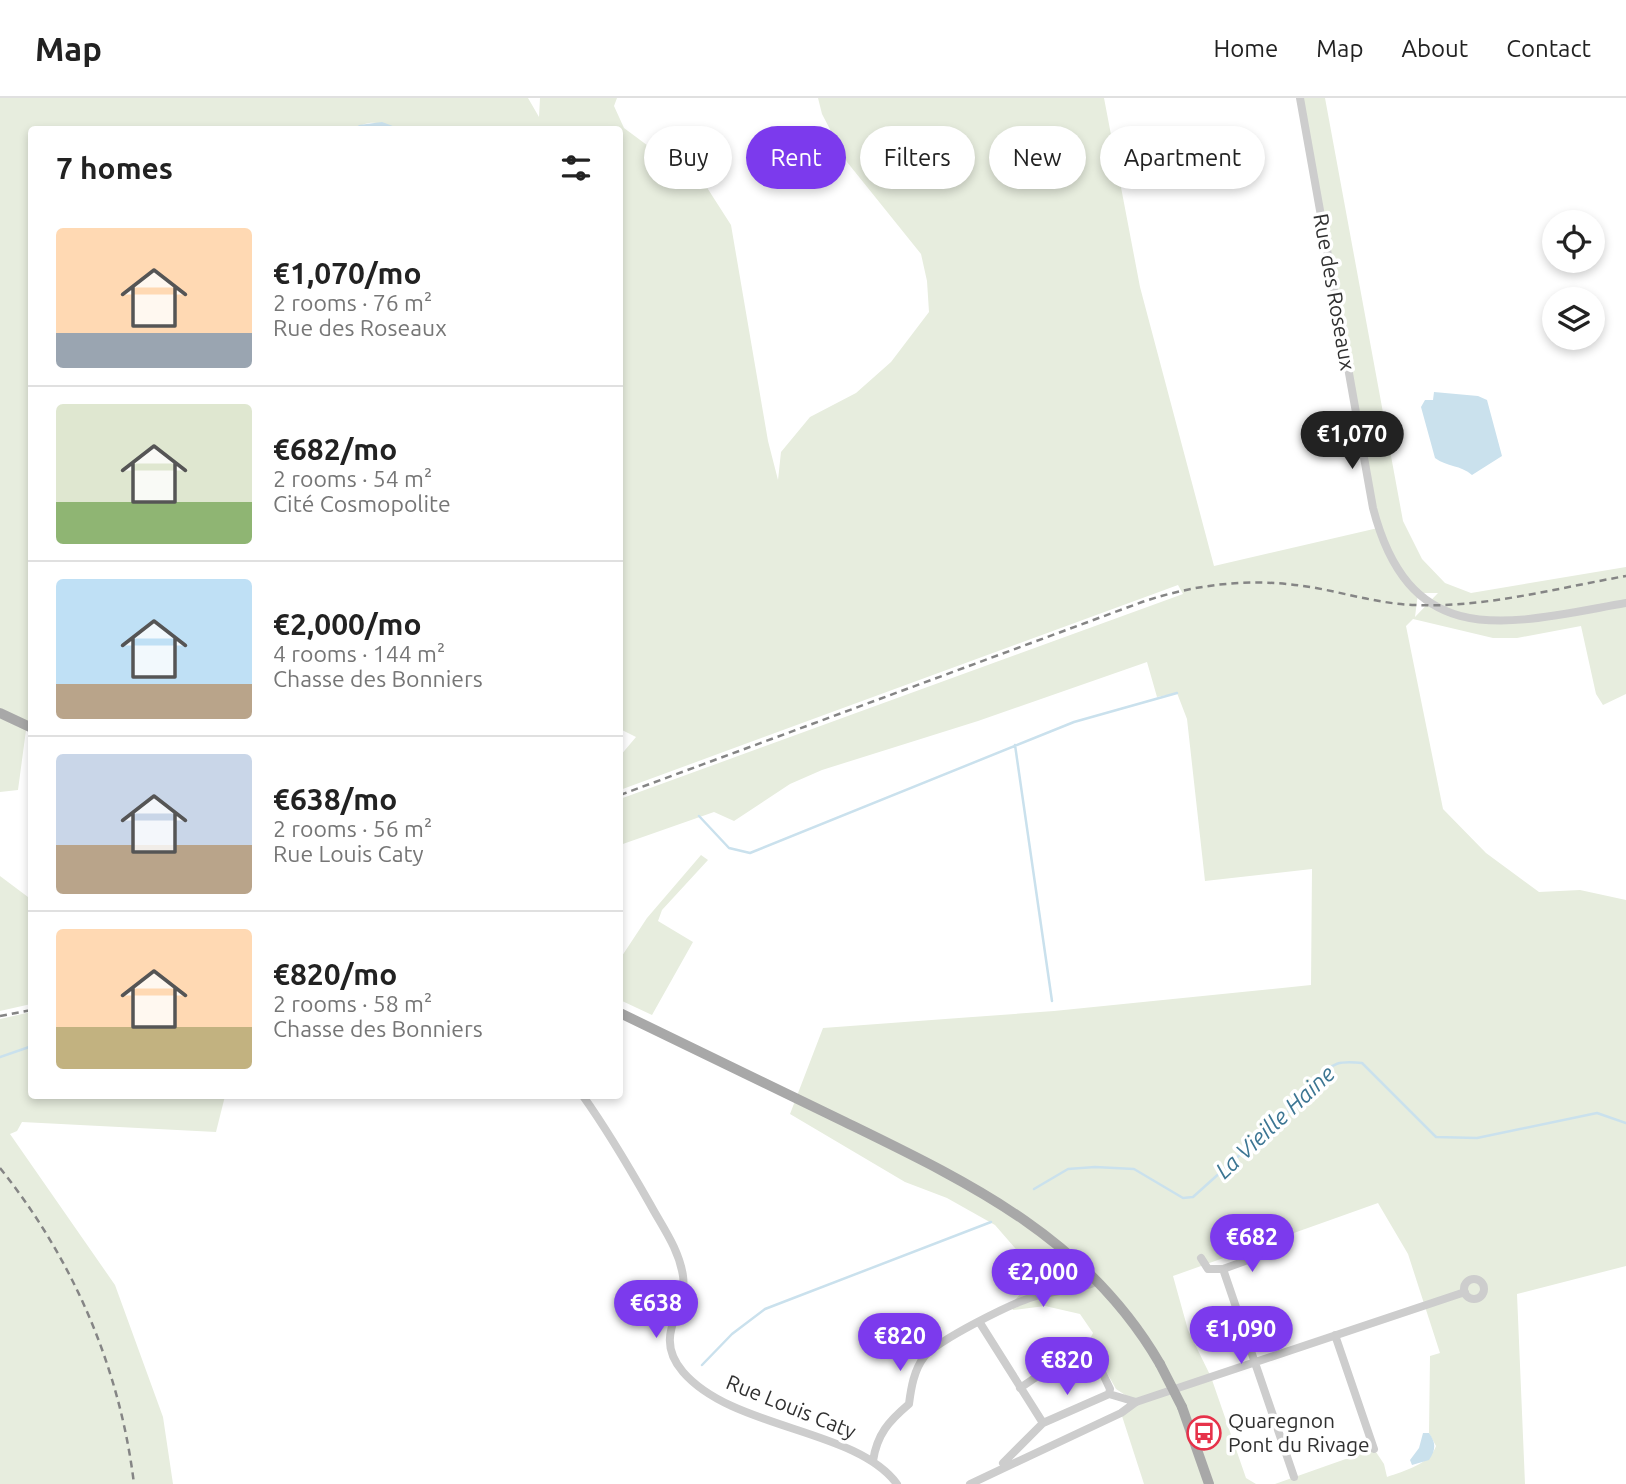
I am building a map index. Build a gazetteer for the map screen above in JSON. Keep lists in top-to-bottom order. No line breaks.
{"streets":{"street":["Rue des Roseaux","Rue Louis Caty"]},"water":["La Vieille Haine"],"places":{"bus stop":["Quaregnon Pont du Rivage"]},"page":{"header":"Map","nav":["Home","Map","About","Contact"],"chip":["Buy","Rent","Filters","New","Apartment"],"heading":"7 homes","list":[{"name":"€1,070/mo","note":"2 rooms · 76 m² · Rue des Roseaux"},{"name":"€682/mo","note":"2 rooms · 54 m² · Cité Cosmopolite"},{"name":"€2,000/mo","note":"4 rooms · 144 m² · Chasse des Bonniers"},{"name":"€638/mo","note":"2 rooms · 56 m² · Rue Louis Caty"},{"name":"€820/mo","note":"2 rooms · 58 m² · Chasse des Bonniers"}],"price":["€1,070","€682","€2,000","€638","€1,090","€820","€820"]}}
